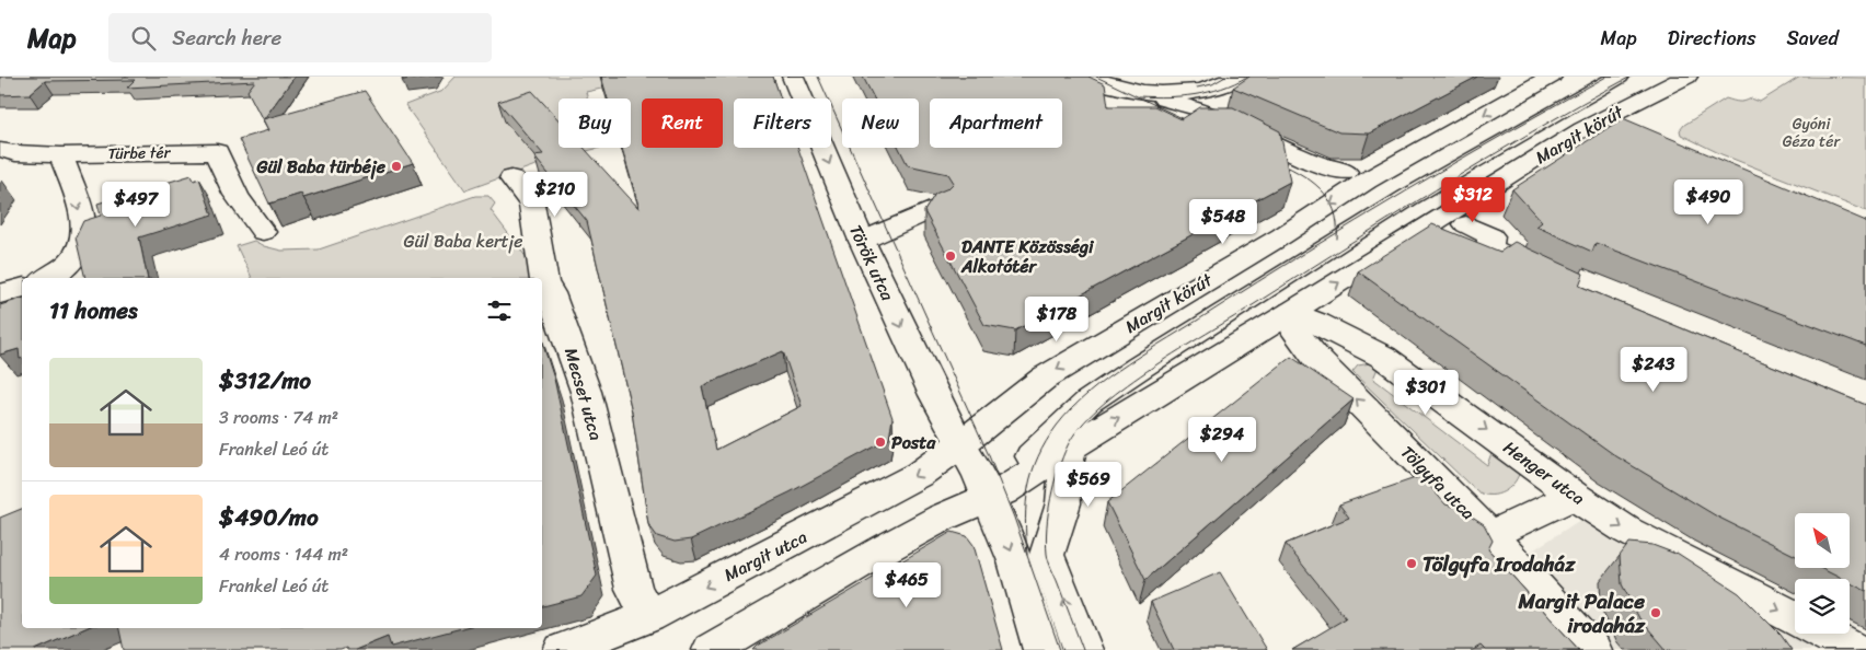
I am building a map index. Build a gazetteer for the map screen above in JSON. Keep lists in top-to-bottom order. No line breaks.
{"streets":{"street":["Margit körút","Türbe tér","Török utca","Mecset utca","Henger utca","Tölgyfa utca","Margit utca"]},"crossings":[["Margit körút","Török utca"],["Margit körút","Henger utca"],["Margit körút","Tölgyfa utca"],["Margit körút","Margit utca"],["Török utca","Margit utca"],["Mecset utca","Margit utca"],["Henger utca","Tölgyfa utca"]],"one_way":["Török utca","Henger utca","Tölgyfa utca"],"parks":["Gyóni Géza tér","Gül Baba kertje"],"places":["Gül Baba türbéje","DANTE Közösségi Alkotótér","Posta","Tölgyfa Irodaház","Margit Palace irodaház"],"north":"top left","page":{"header":"Map","search":"Search here","nav":["Map","Directions","Saved"],"chip":["Buy","Rent","Filters","New","Apartment"],"price":["$210","$312","$490","$497","$548","$178","$243","$301","$294","$569","$465"],"heading":"11 homes","list":[{"name":"$312/mo","note":"3 rooms · 74 m² · Frankel Leó út"},{"name":"$490/mo","note":"4 rooms · 144 m² · Frankel Leó út"}]}}
